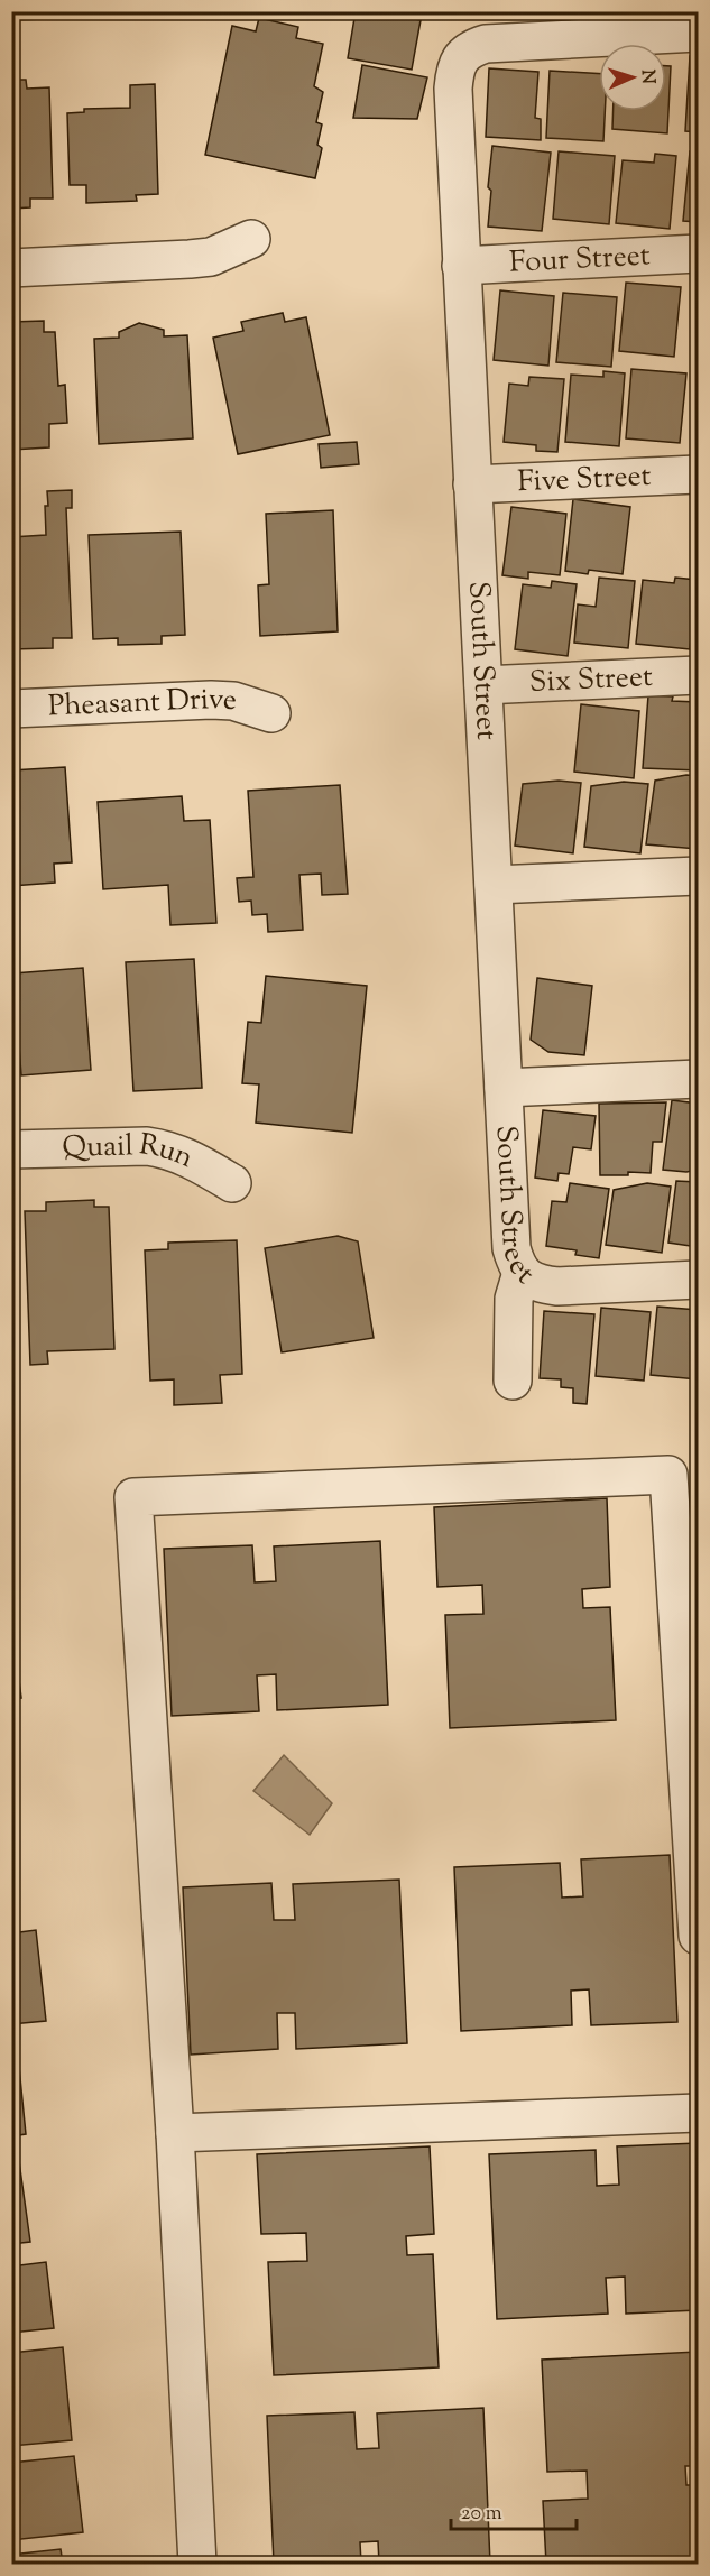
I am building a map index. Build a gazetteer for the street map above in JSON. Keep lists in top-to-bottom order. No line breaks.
{"streets":{"lane":["Four Street","Five Street","South Street","Six Street","Pheasant Drive","Quail Run"]},"crossings":[["Four Street","South Street"],["Five Street","South Street"],["South Street","Six Street"]],"scale_bar":"20 m","north":"right"}
